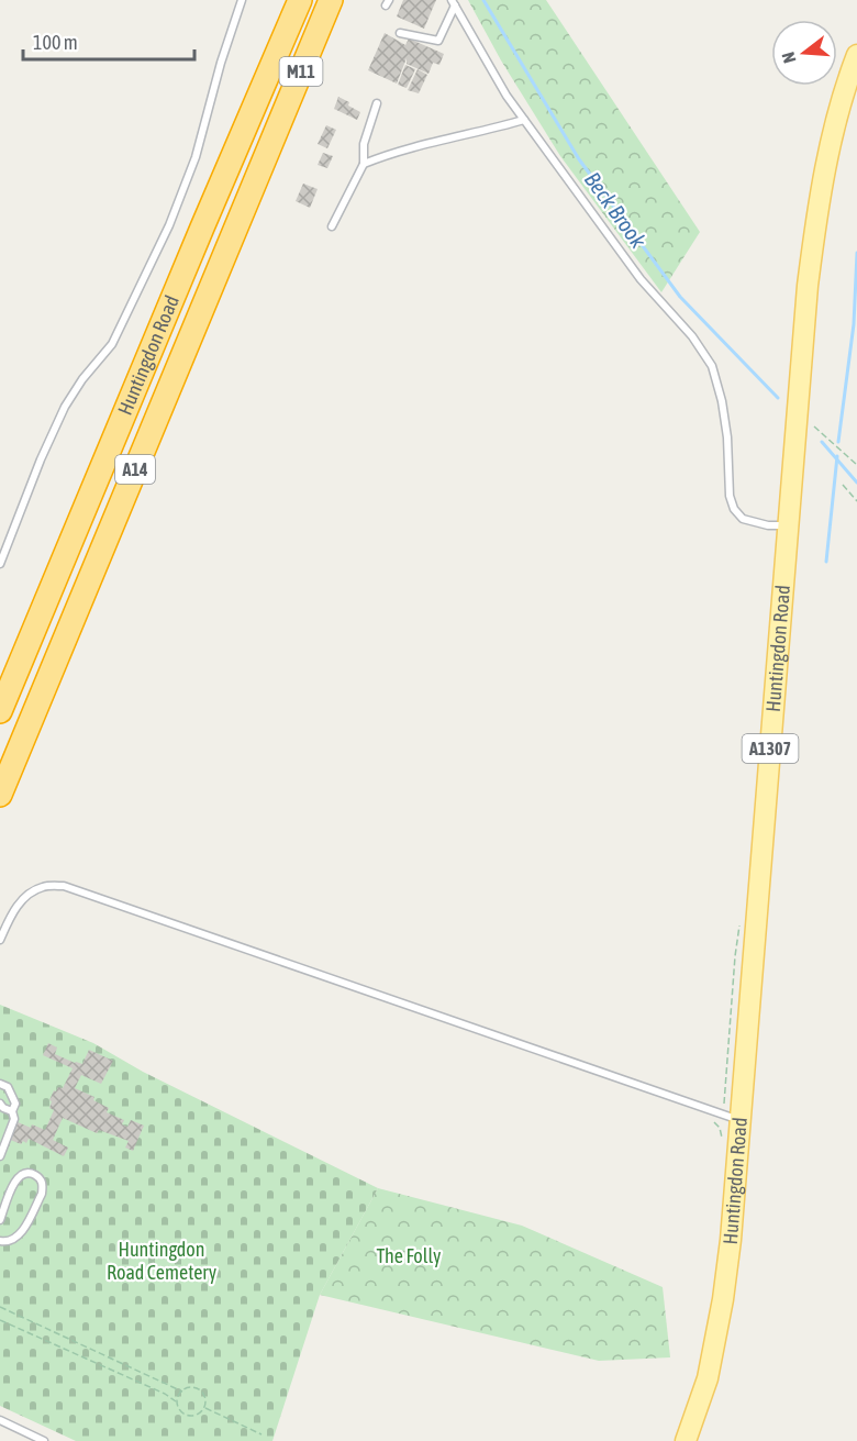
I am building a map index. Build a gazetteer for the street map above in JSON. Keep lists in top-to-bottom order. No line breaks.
{"streets":{"highway":["M11","Huntingdon Road","A14"],"main road":["A1307"]},"crossings":[["M11","Huntingdon Road"],["M11","A14"],["Huntingdon Road","A14"]],"water":["Beck Brook"],"parks":["Huntingdon Road Cemetery","The Folly"],"scale_bar":"100 m","north":"left"}
